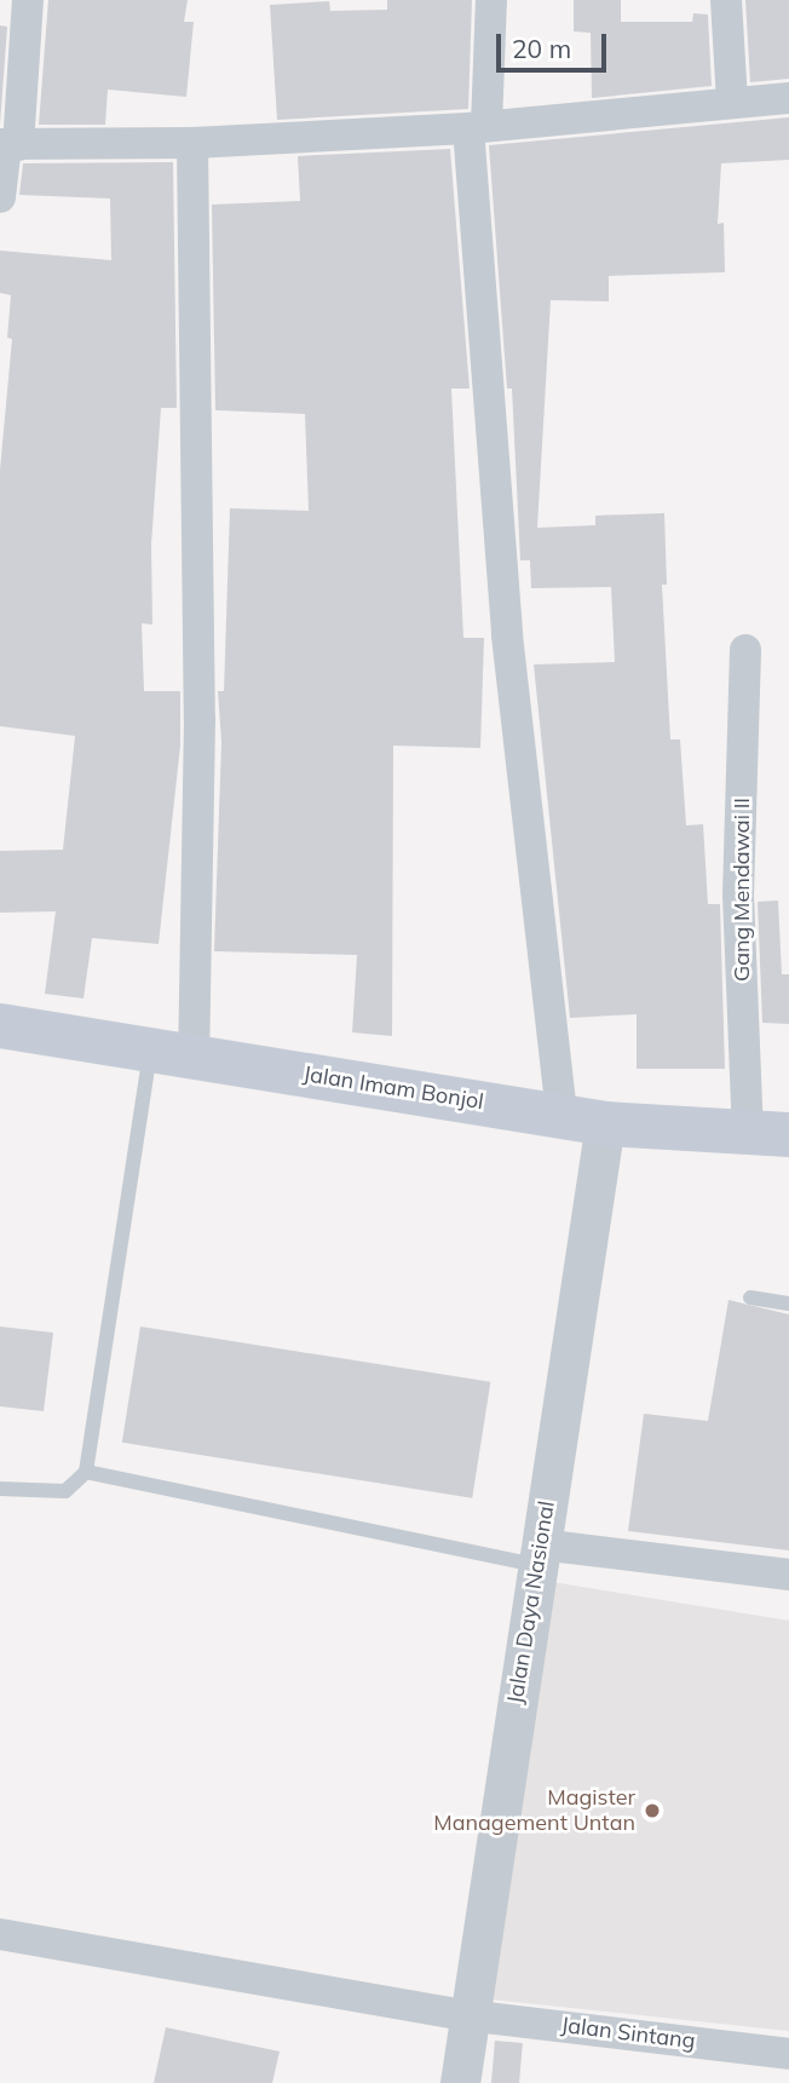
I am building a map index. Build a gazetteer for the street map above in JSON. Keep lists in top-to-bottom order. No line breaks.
{"streets":{"main road":["Jalan Imam Bonjol"],"street":["Gang Mendawai II","Jalan Daya Nasional","Jalan Sintang"]},"crossings":[["Gang Mendawai II","Jalan Imam Bonjol"],["Jalan Imam Bonjol","Jalan Daya Nasional"],["Jalan Daya Nasional","Jalan Sintang"]],"places":["Magister Management Untan"],"scale_bar":"20 m"}
